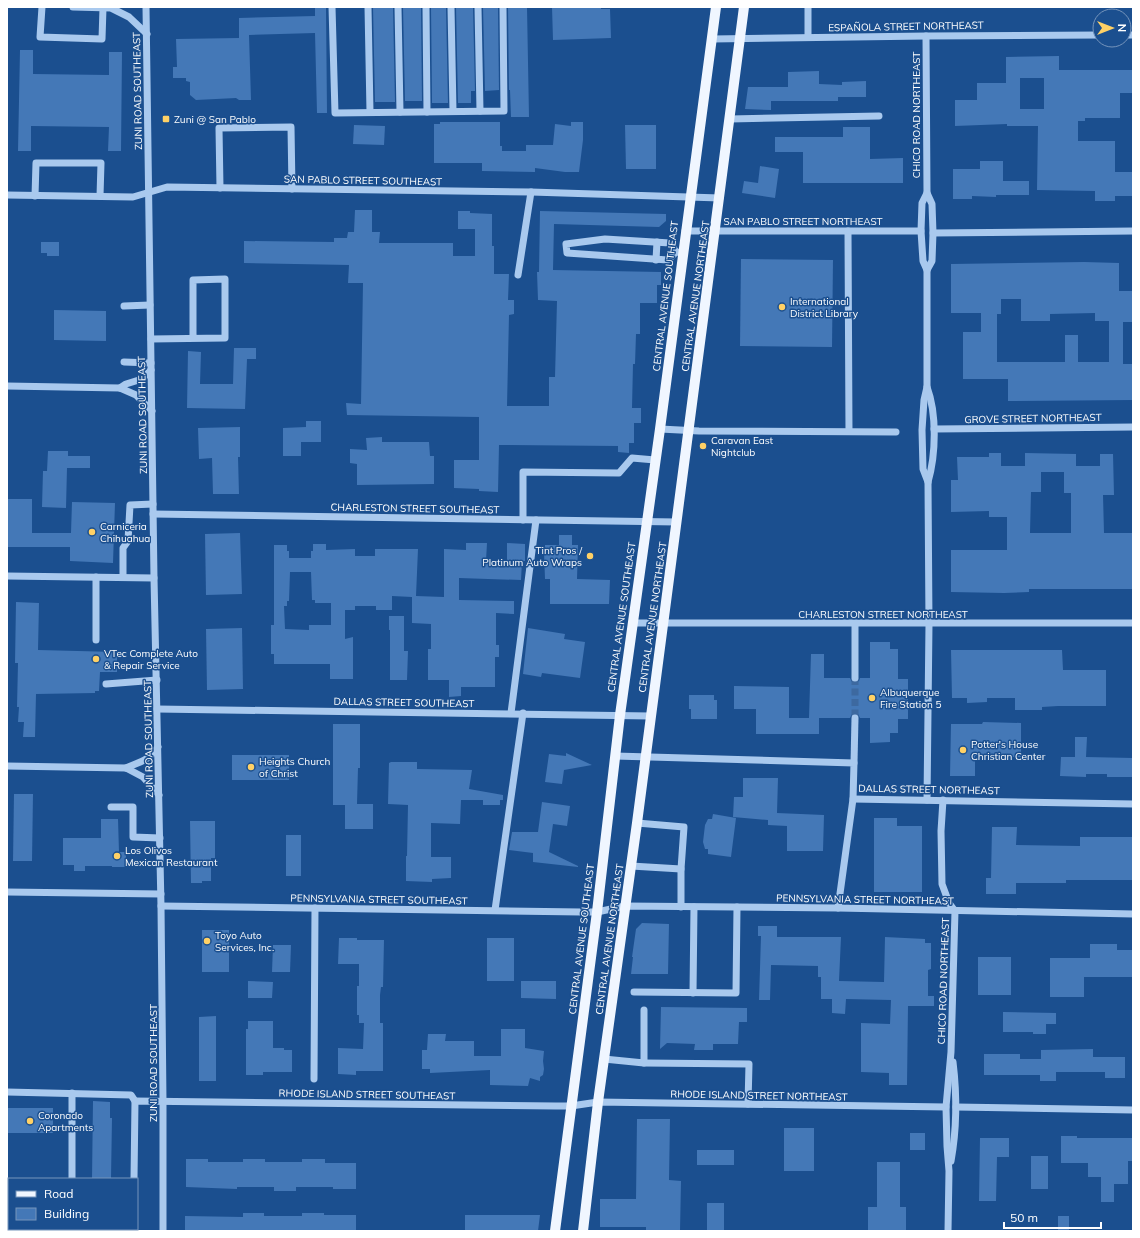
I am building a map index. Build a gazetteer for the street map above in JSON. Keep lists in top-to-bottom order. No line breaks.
{"streets":{"main road":["CENTRAL AVENUE SOUTHEAST","CENTRAL AVENUE NORTHEAST"],"street":["ESPAÑOLA STREET NORTHEAST","ZUNI ROAD SOUTHEAST","CHICO ROAD NORTHEAST","SAN PABLO STREET SOUTHEAST","SAN PABLO STREET NORTHEAST","GROVE STREET NORTHEAST","CHARLESTON STREET SOUTHEAST","CHARLESTON STREET NORTHEAST","DALLAS STREET SOUTHEAST","DALLAS STREET NORTHEAST","PENNSYLVANIA STREET SOUTHEAST","PENNSYLVANIA STREET NORTHEAST","RHODE ISLAND STREET SOUTHEAST","RHODE ISLAND STREET NORTHEAST"]},"crossings":[["ESPAÑOLA STREET NORTHEAST","CHICO ROAD NORTHEAST"],["ESPAÑOLA STREET NORTHEAST","CENTRAL AVENUE SOUTHEAST"],["ESPAÑOLA STREET NORTHEAST","CENTRAL AVENUE NORTHEAST"],["ZUNI ROAD SOUTHEAST","SAN PABLO STREET SOUTHEAST"],["ZUNI ROAD SOUTHEAST","CHARLESTON STREET SOUTHEAST"],["ZUNI ROAD SOUTHEAST","DALLAS STREET SOUTHEAST"],["ZUNI ROAD SOUTHEAST","PENNSYLVANIA STREET SOUTHEAST"],["ZUNI ROAD SOUTHEAST","RHODE ISLAND STREET SOUTHEAST"],["CHICO ROAD NORTHEAST","SAN PABLO STREET NORTHEAST"],["CHICO ROAD NORTHEAST","GROVE STREET NORTHEAST"],["CHICO ROAD NORTHEAST","CHARLESTON STREET NORTHEAST"],["CHICO ROAD NORTHEAST","DALLAS STREET NORTHEAST"],["CHICO ROAD NORTHEAST","PENNSYLVANIA STREET NORTHEAST"],["CHICO ROAD NORTHEAST","RHODE ISLAND STREET NORTHEAST"],["SAN PABLO STREET SOUTHEAST","CENTRAL AVENUE SOUTHEAST"],["SAN PABLO STREET SOUTHEAST","CENTRAL AVENUE NORTHEAST"],["SAN PABLO STREET NORTHEAST","CENTRAL AVENUE SOUTHEAST"],["SAN PABLO STREET NORTHEAST","CENTRAL AVENUE NORTHEAST"],["CENTRAL AVENUE SOUTHEAST","CHARLESTON STREET SOUTHEAST"],["CENTRAL AVENUE SOUTHEAST","CHARLESTON STREET NORTHEAST"],["CENTRAL AVENUE SOUTHEAST","DALLAS STREET SOUTHEAST"],["CENTRAL AVENUE SOUTHEAST","PENNSYLVANIA STREET SOUTHEAST"],["CENTRAL AVENUE SOUTHEAST","PENNSYLVANIA STREET NORTHEAST"],["CENTRAL AVENUE SOUTHEAST","RHODE ISLAND STREET SOUTHEAST"],["CENTRAL AVENUE SOUTHEAST","RHODE ISLAND STREET NORTHEAST"],["CENTRAL AVENUE NORTHEAST","CHARLESTON STREET SOUTHEAST"],["CENTRAL AVENUE NORTHEAST","CHARLESTON STREET NORTHEAST"],["CENTRAL AVENUE NORTHEAST","DALLAS STREET SOUTHEAST"],["CENTRAL AVENUE NORTHEAST","PENNSYLVANIA STREET NORTHEAST"],["CENTRAL AVENUE NORTHEAST","RHODE ISLAND STREET NORTHEAST"],["PENNSYLVANIA STREET SOUTHEAST","PENNSYLVANIA STREET NORTHEAST"],["RHODE ISLAND STREET SOUTHEAST","RHODE ISLAND STREET NORTHEAST"]],"places":{"transit":["Zuni @ San Pablo"],"other":["International District Library","Caravan East Nightclub","Carniceria Chihuahua","Tint Pros / Platinum Auto Wraps","VTec Complete Auto & Repair Service","Albuquerque Fire Station 5","Potter's House Christian Center","Heights Church of Christ","Los Olivos Mexican Restaurant","Toyo Auto Services, Inc.","Coronado Apartments"]},"legend":["Road","Building"],"scale_bar":"50 m","north":"right"}
